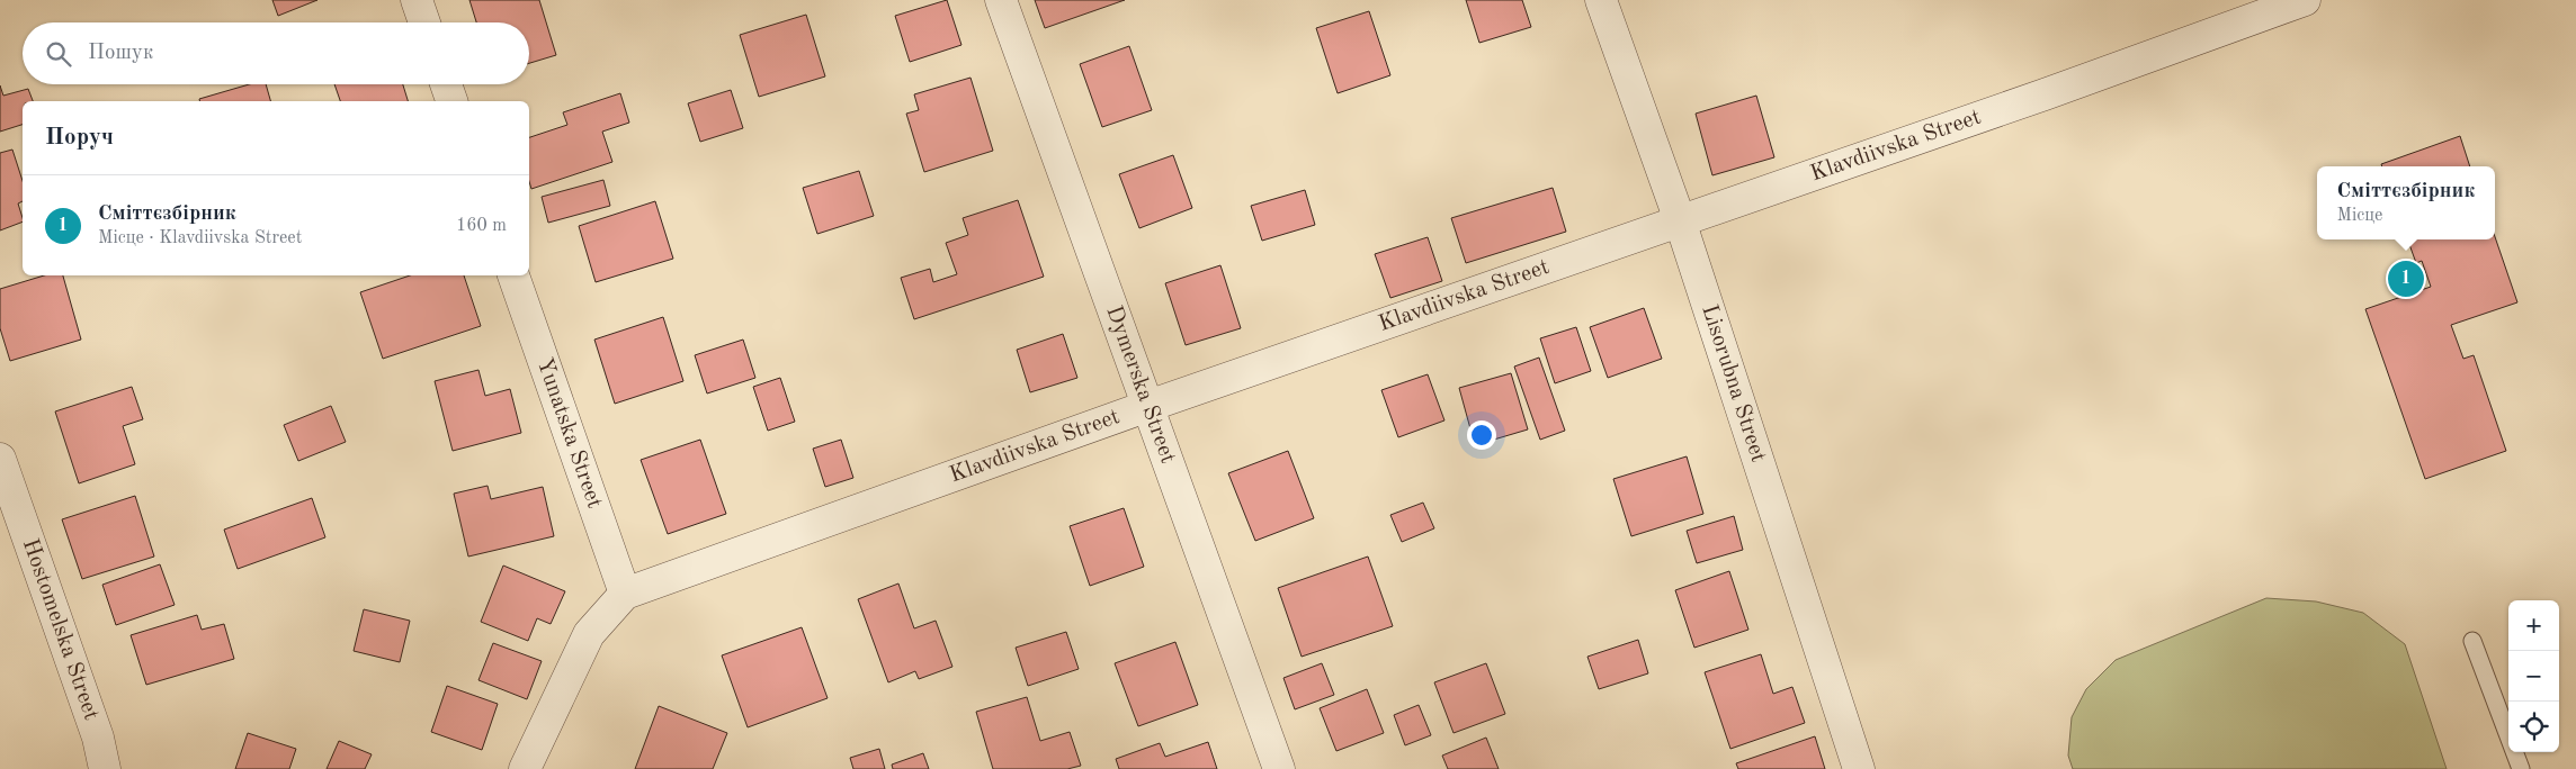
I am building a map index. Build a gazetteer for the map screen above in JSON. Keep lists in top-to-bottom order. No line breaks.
{"streets":{"street":["Klavdiivska Street","Lisorubna Street","Dymerska Street","Yunatska Street","Hostomelska Street"]},"crossings":[["Klavdiivska Street","Lisorubna Street"],["Klavdiivska Street","Dymerska Street"],["Klavdiivska Street","Yunatska Street"]],"page":{"search":"Пошук","heading":"Поруч","popup":["Сміттєзбірник","Місце"],"list":[{"mark":"1","name":"Сміттєзбірник","note":"Місце · Klavdiivska Street","value":"160 m"}],"pins":"1","map_buttons":["+","−"]}}
